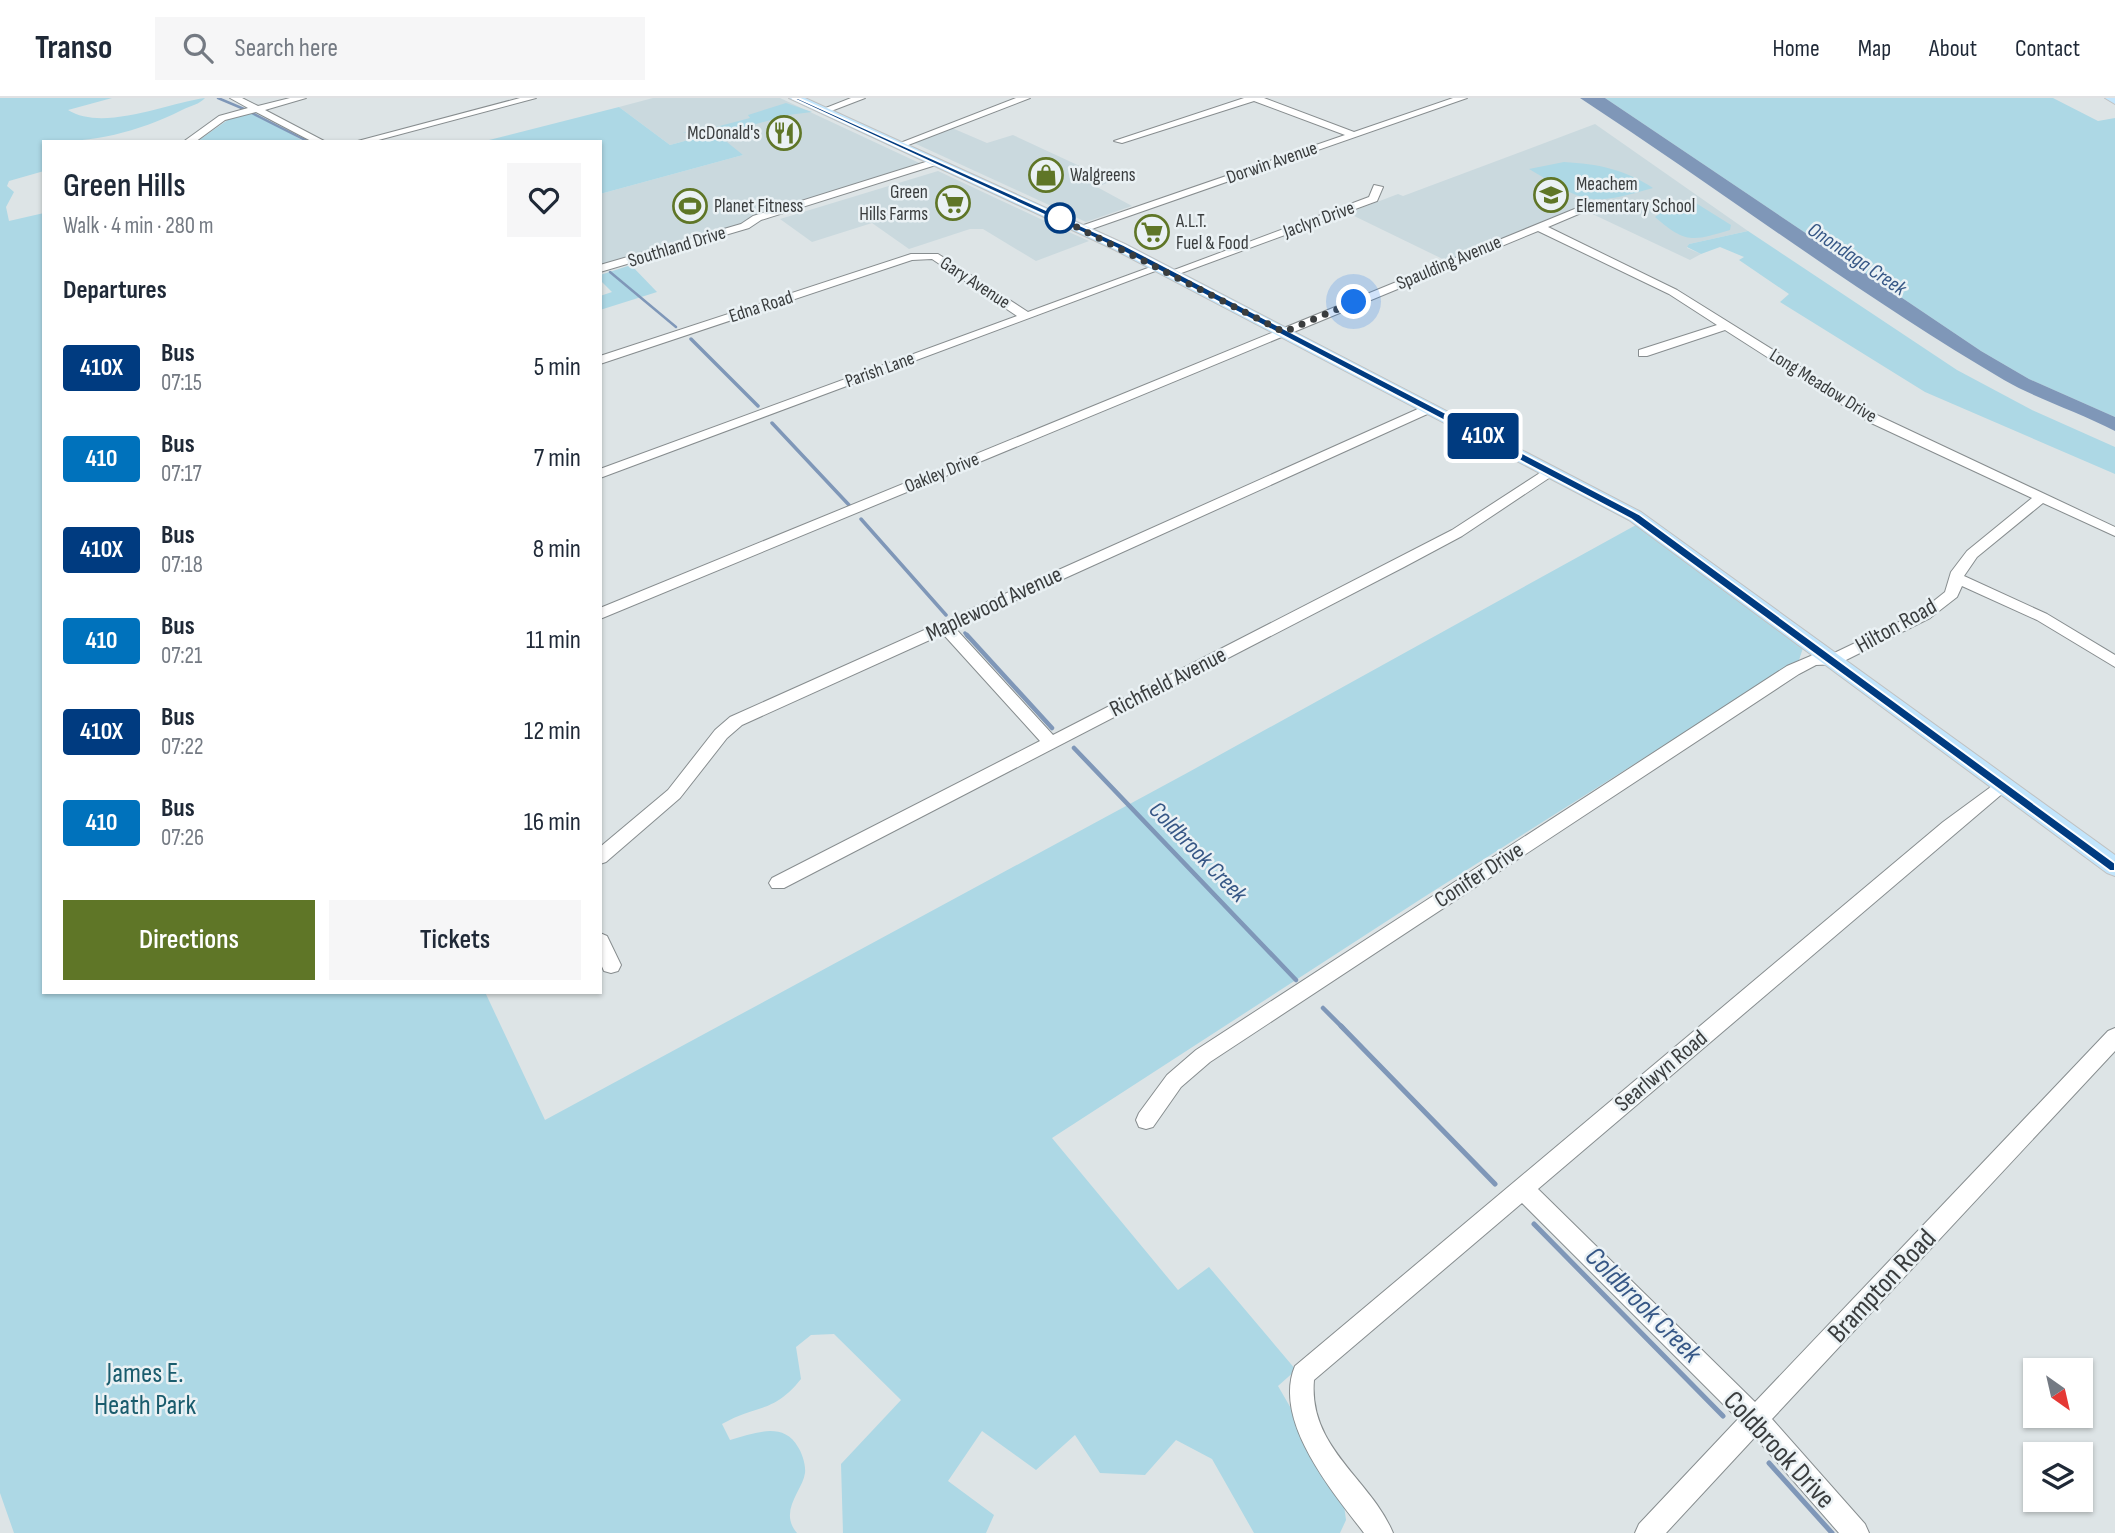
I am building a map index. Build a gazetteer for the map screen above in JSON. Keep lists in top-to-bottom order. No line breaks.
{"streets":{"street":["Dorwin Avenue","Jaclyn Drive","Southland Drive","Spaulding Avenue","Gary Avenue","Edna Road","Parish Lane","Long Meadow Drive","Oakley Drive","Maplewood Avenue","Hilton Road","Richfield Avenue","Conifer Drive","Searlwyn Road","Brampton Road","Coldbrook Drive"]},"crossings":[["Jaclyn Drive","Parish Lane"],["Spaulding Avenue","Long Meadow Drive"],["Spaulding Avenue","Oakley Drive"],["Gary Avenue","Edna Road"],["Gary Avenue","Parish Lane"],["Long Meadow Drive","Hilton Road"],["Hilton Road","Conifer Drive"],["Searlwyn Road","Coldbrook Drive"],["Brampton Road","Coldbrook Drive"]],"water":["Onondaga Creek","Coldbrook Creek"],"parks":["James E. Heath Park"],"places":{"restaurant":["McDonald's"],"shop":["Walgreens"],"school or university":["Meachem Elementary School"],"supermarket":["Green Hills Farms","A.L.T. Fuel & Food"],"sports":["Planet Fitness"]},"lines":["bus line 410X"],"north":"bottom right","page":{"header":"Transo","search":"Search here","nav":["Home","Map","About","Contact"],"on_map":"410X","heading":[["Green Hills","Walk · 4 min · 280 m"],"Departures"],"list":[{"mark":"410X","name":"Bus","note":"07:15","value":"5 min"},{"mark":"410","name":"Bus","note":"07:17","value":"7 min"},{"mark":"410X","name":"Bus","note":"07:18","value":"8 min"},{"mark":"410","name":"Bus","note":"07:21","value":"11 min"},{"mark":"410X","name":"Bus","note":"07:22","value":"12 min"},{"mark":"410","name":"Bus","note":"07:26","value":"16 min"}],"buttons":["Directions","Tickets"]}}
